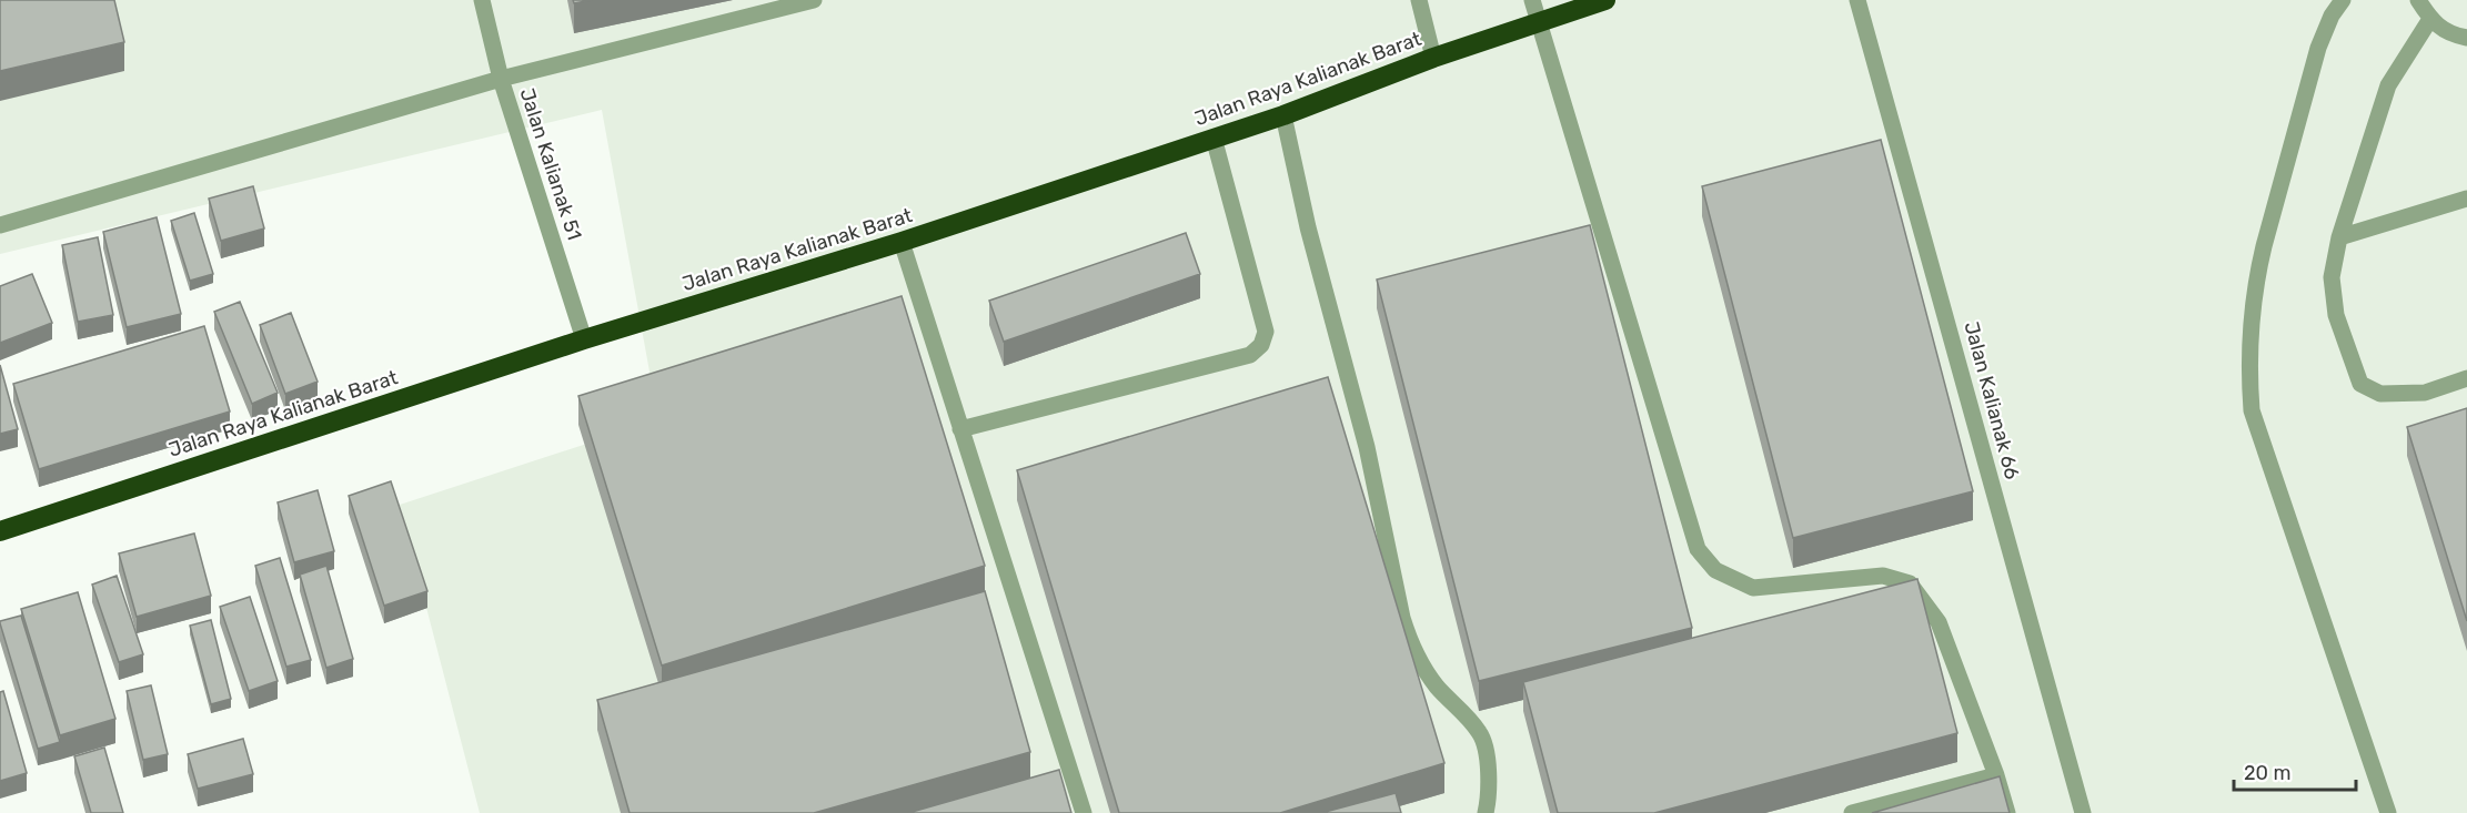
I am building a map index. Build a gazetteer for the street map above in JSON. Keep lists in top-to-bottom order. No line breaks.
{"streets":{"highway":["Jalan Raya Kalianak Barat"],"lane":["Jalan Kalianak 51","Jalan Kalianak 66"]},"crossings":[["Jalan Raya Kalianak Barat","Jalan Kalianak 51"]],"scale_bar":"20 m"}
